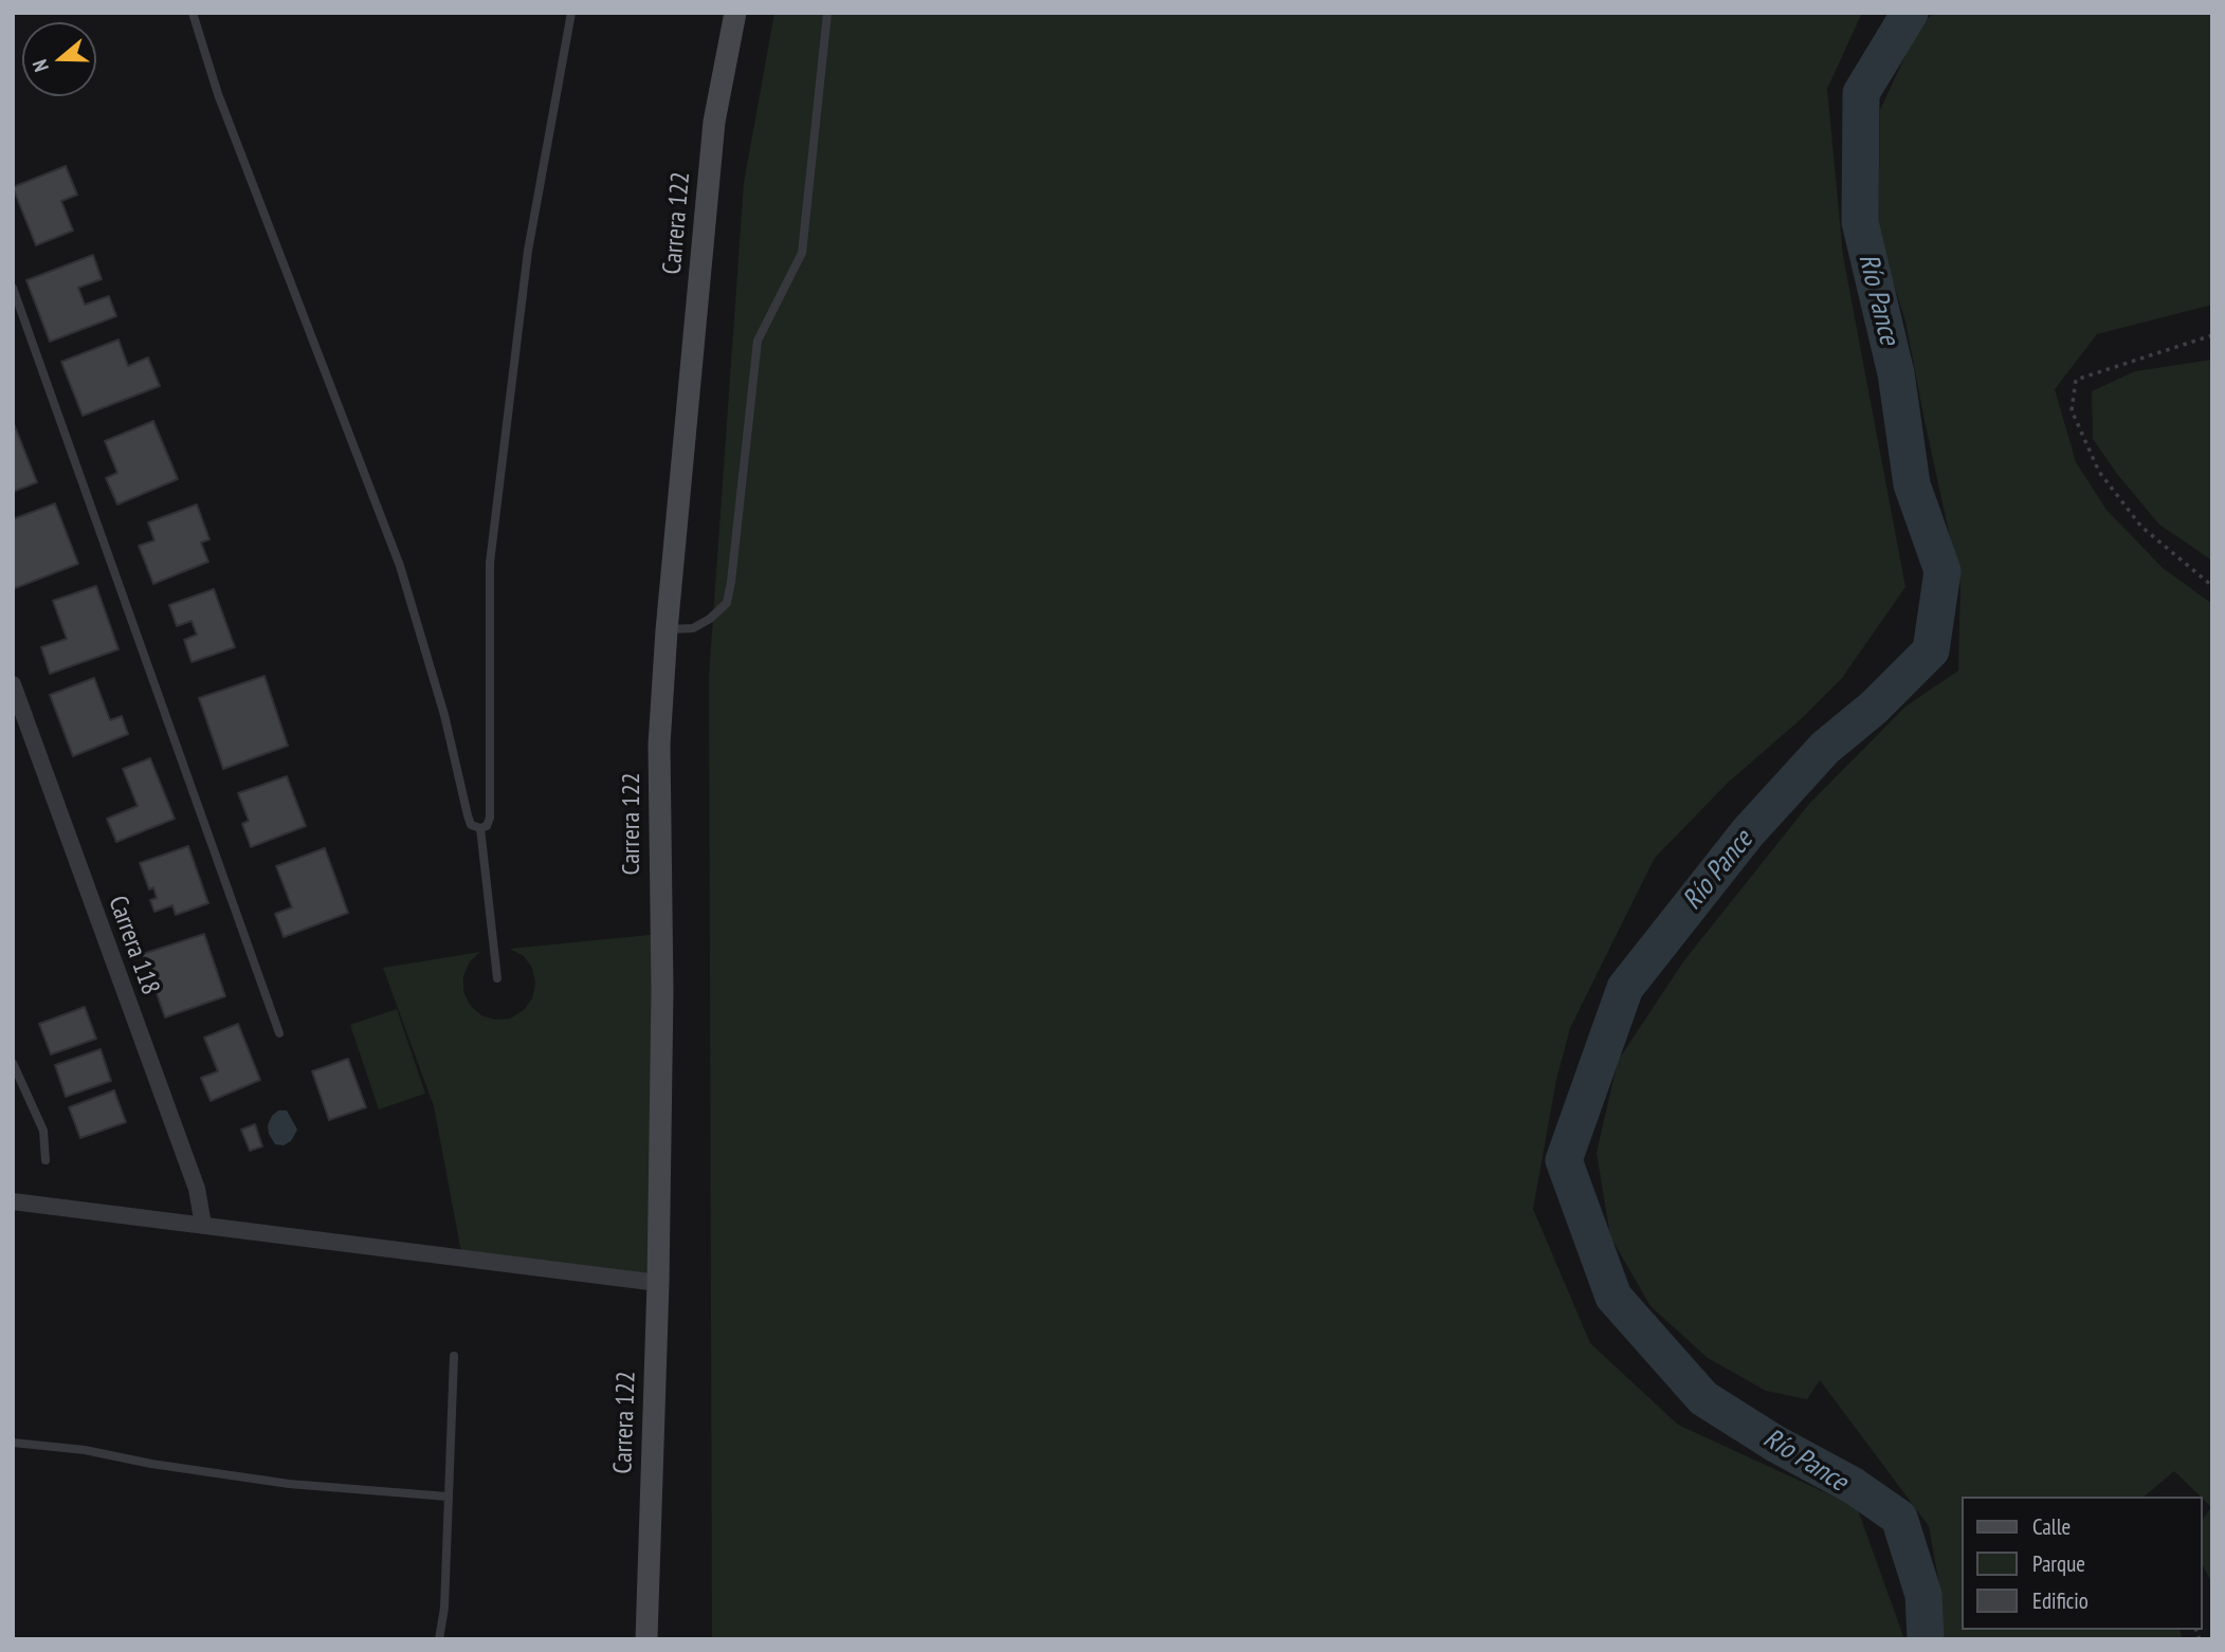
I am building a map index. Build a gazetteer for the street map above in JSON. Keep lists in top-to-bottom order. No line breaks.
{"streets":{"street":["Carrera 122","Carrera 118"]},"water":["Río Pance"],"legend":["Calle","Parque","Edificio"],"north":"left"}
